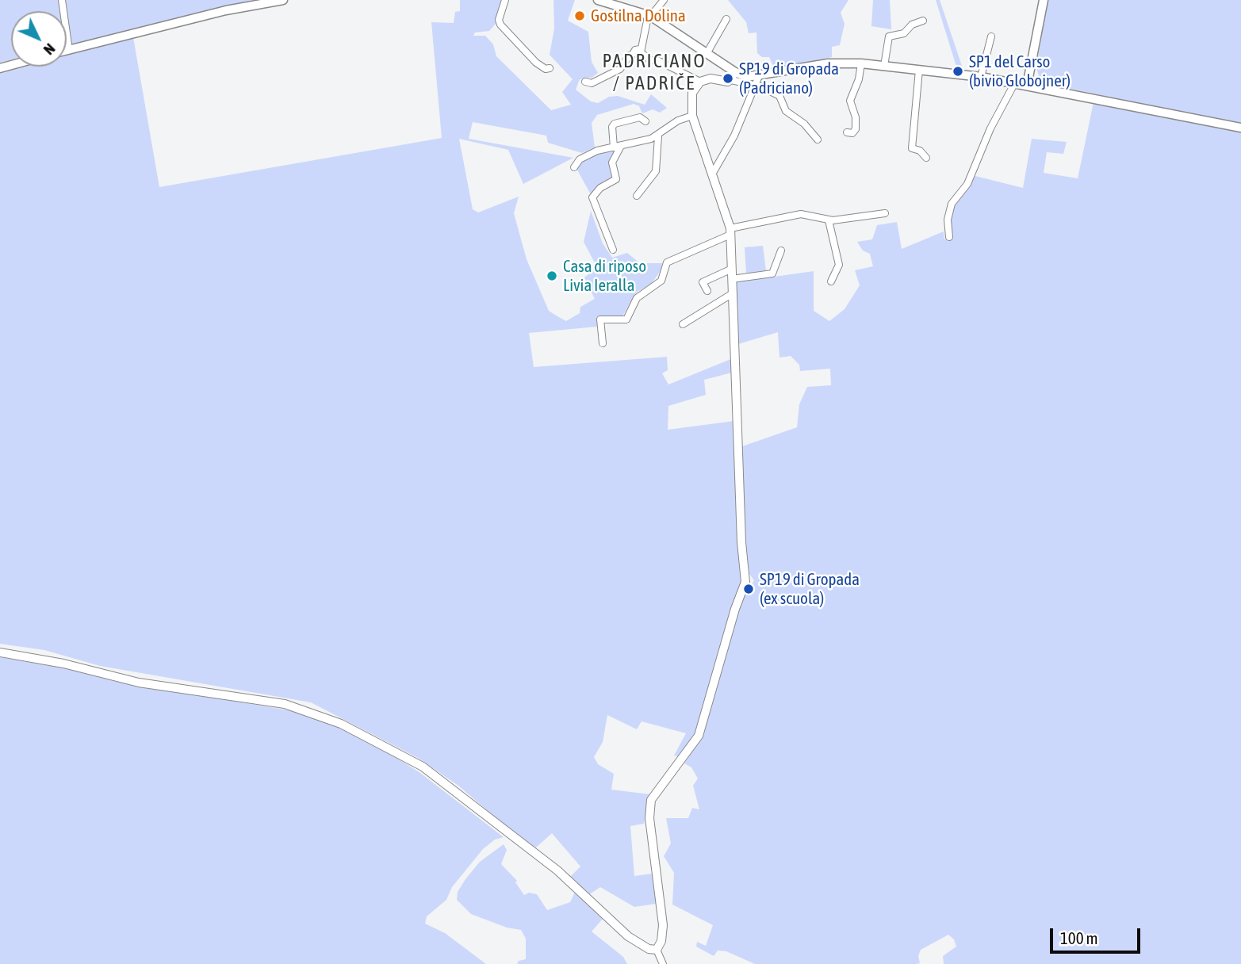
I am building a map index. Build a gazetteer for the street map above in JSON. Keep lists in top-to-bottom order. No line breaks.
{"districts":["PADRICIANO / PADRIČE"],"places":["Gostilna Dolina","SP1 del Carso (bivio Globojner)","SP19 di Gropada (Padriciano)","Casa di riposo Livia Ieralla","SP19 di Gropada (ex scuola)"],"scale_bar":"100 m","north":"bottom right"}
